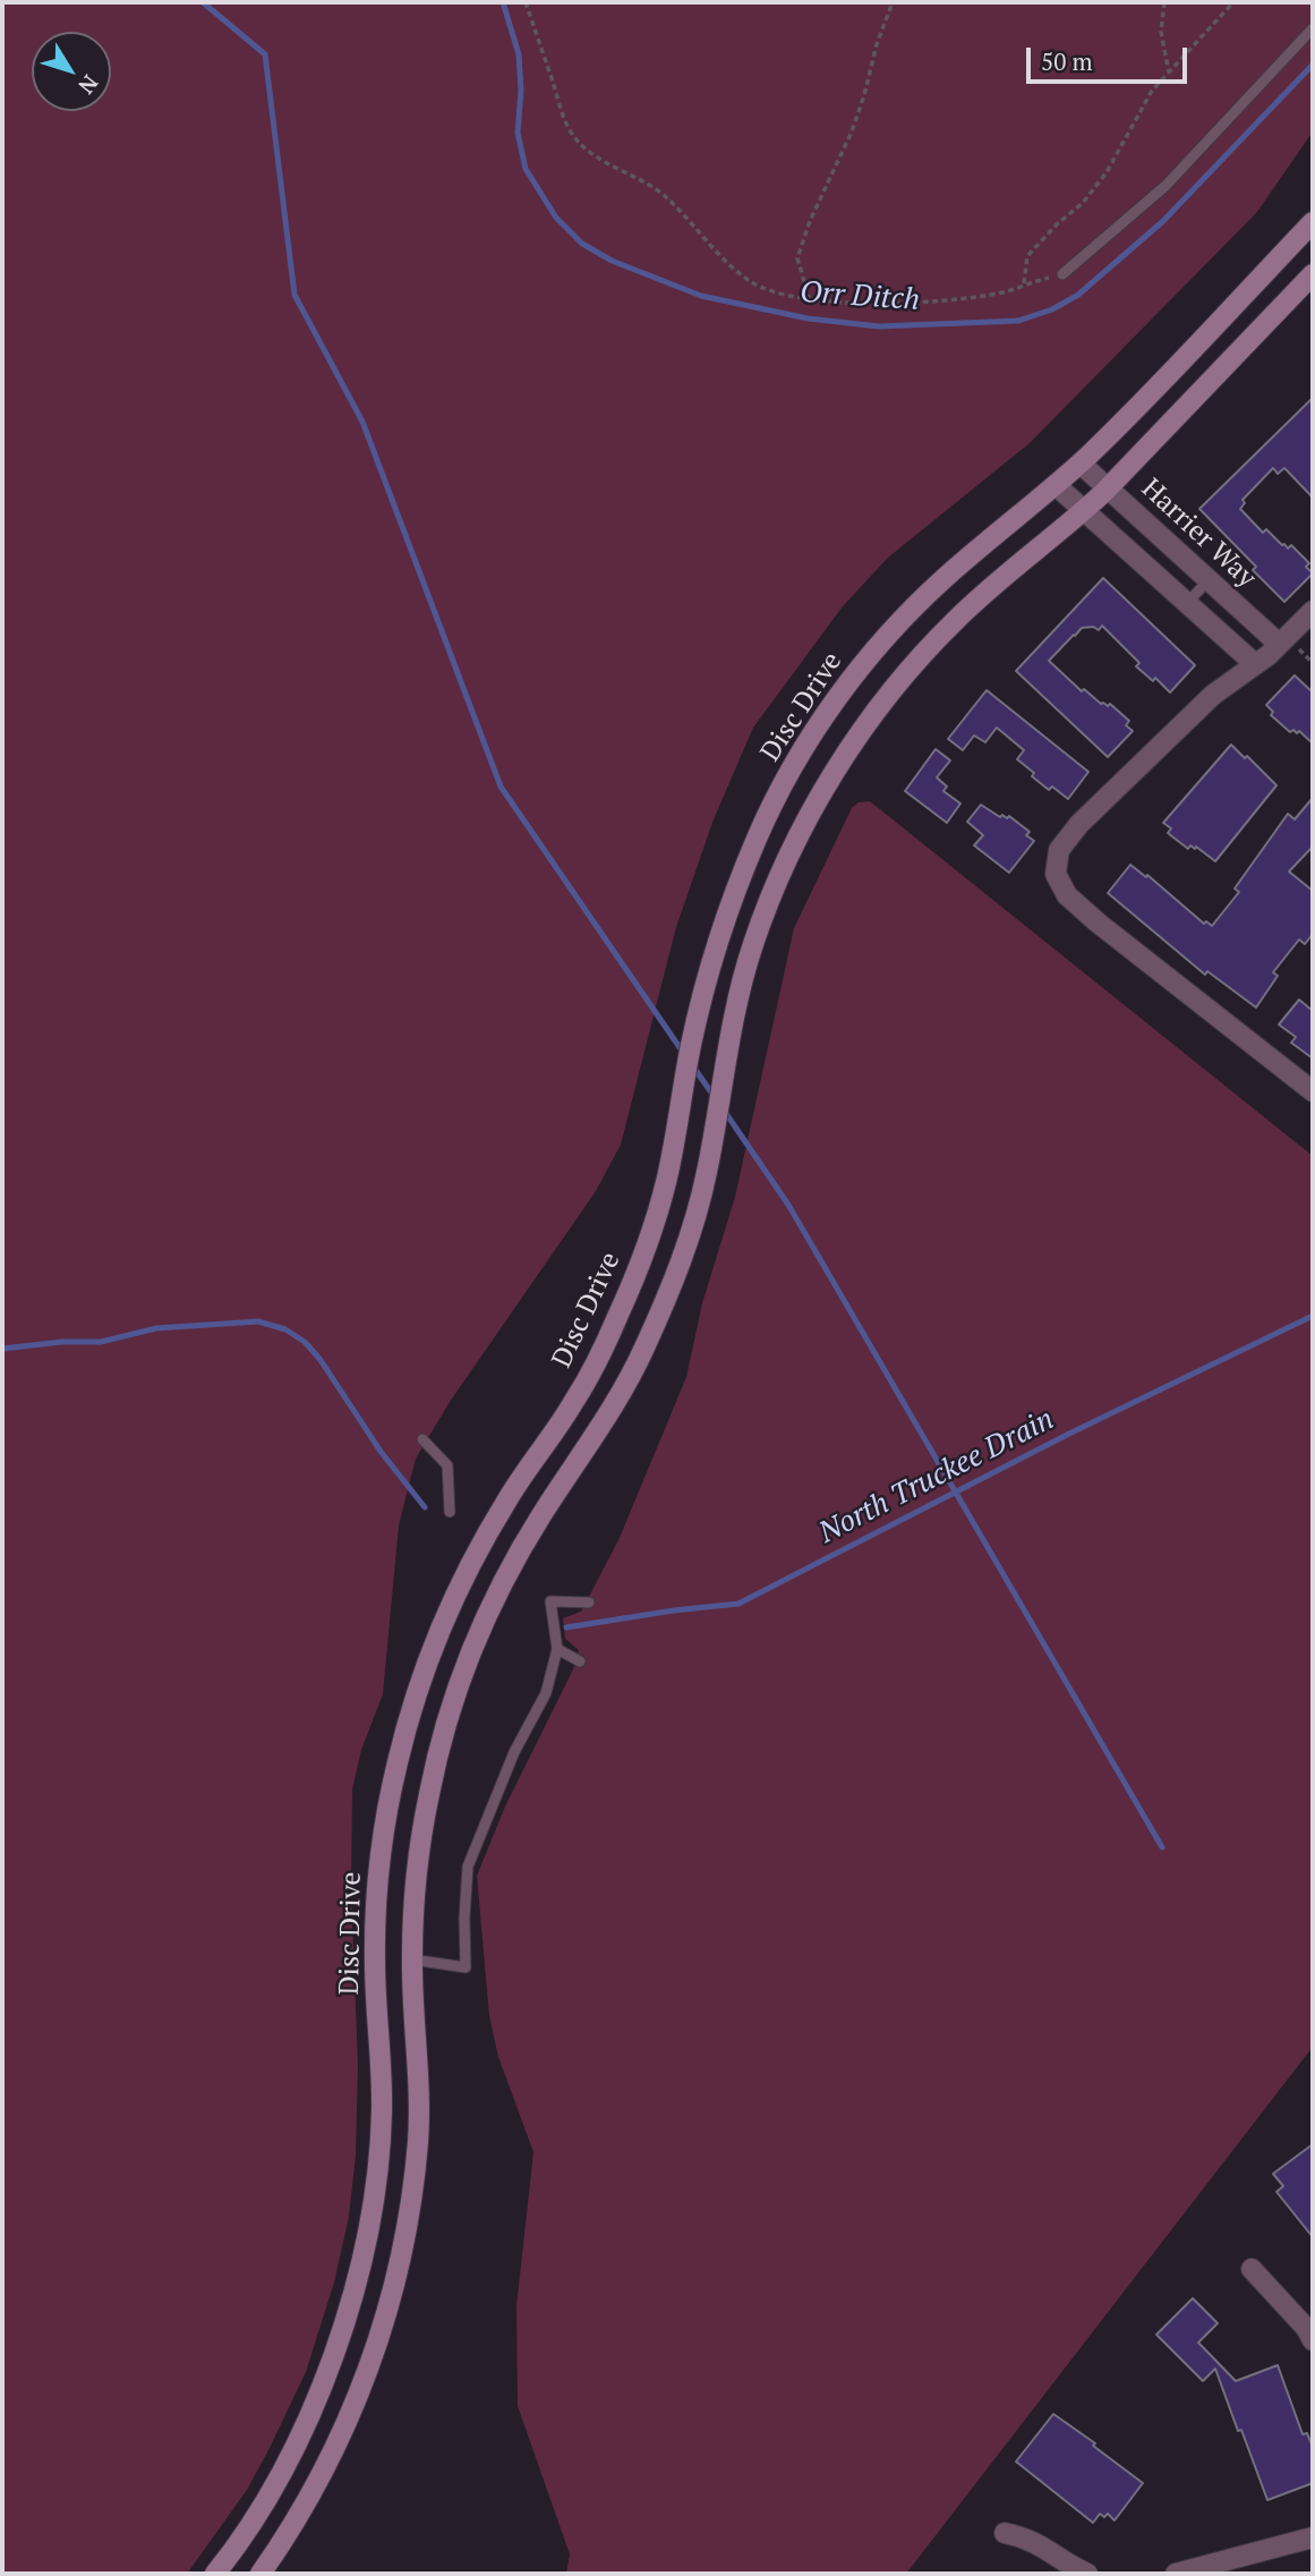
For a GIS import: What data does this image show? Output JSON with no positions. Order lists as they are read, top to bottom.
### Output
{
  "streets": {
    "main road": ["Disc Drive"],
    "street": ["Harrier Way"]
  },
  "crossings": [
    ["Harrier Way", "Disc Drive"]
  ],
  "water": ["Orr Ditch", "North Truckee Drain"],
  "scale_bar": "50 m",
  "north": "bottom right"
}
